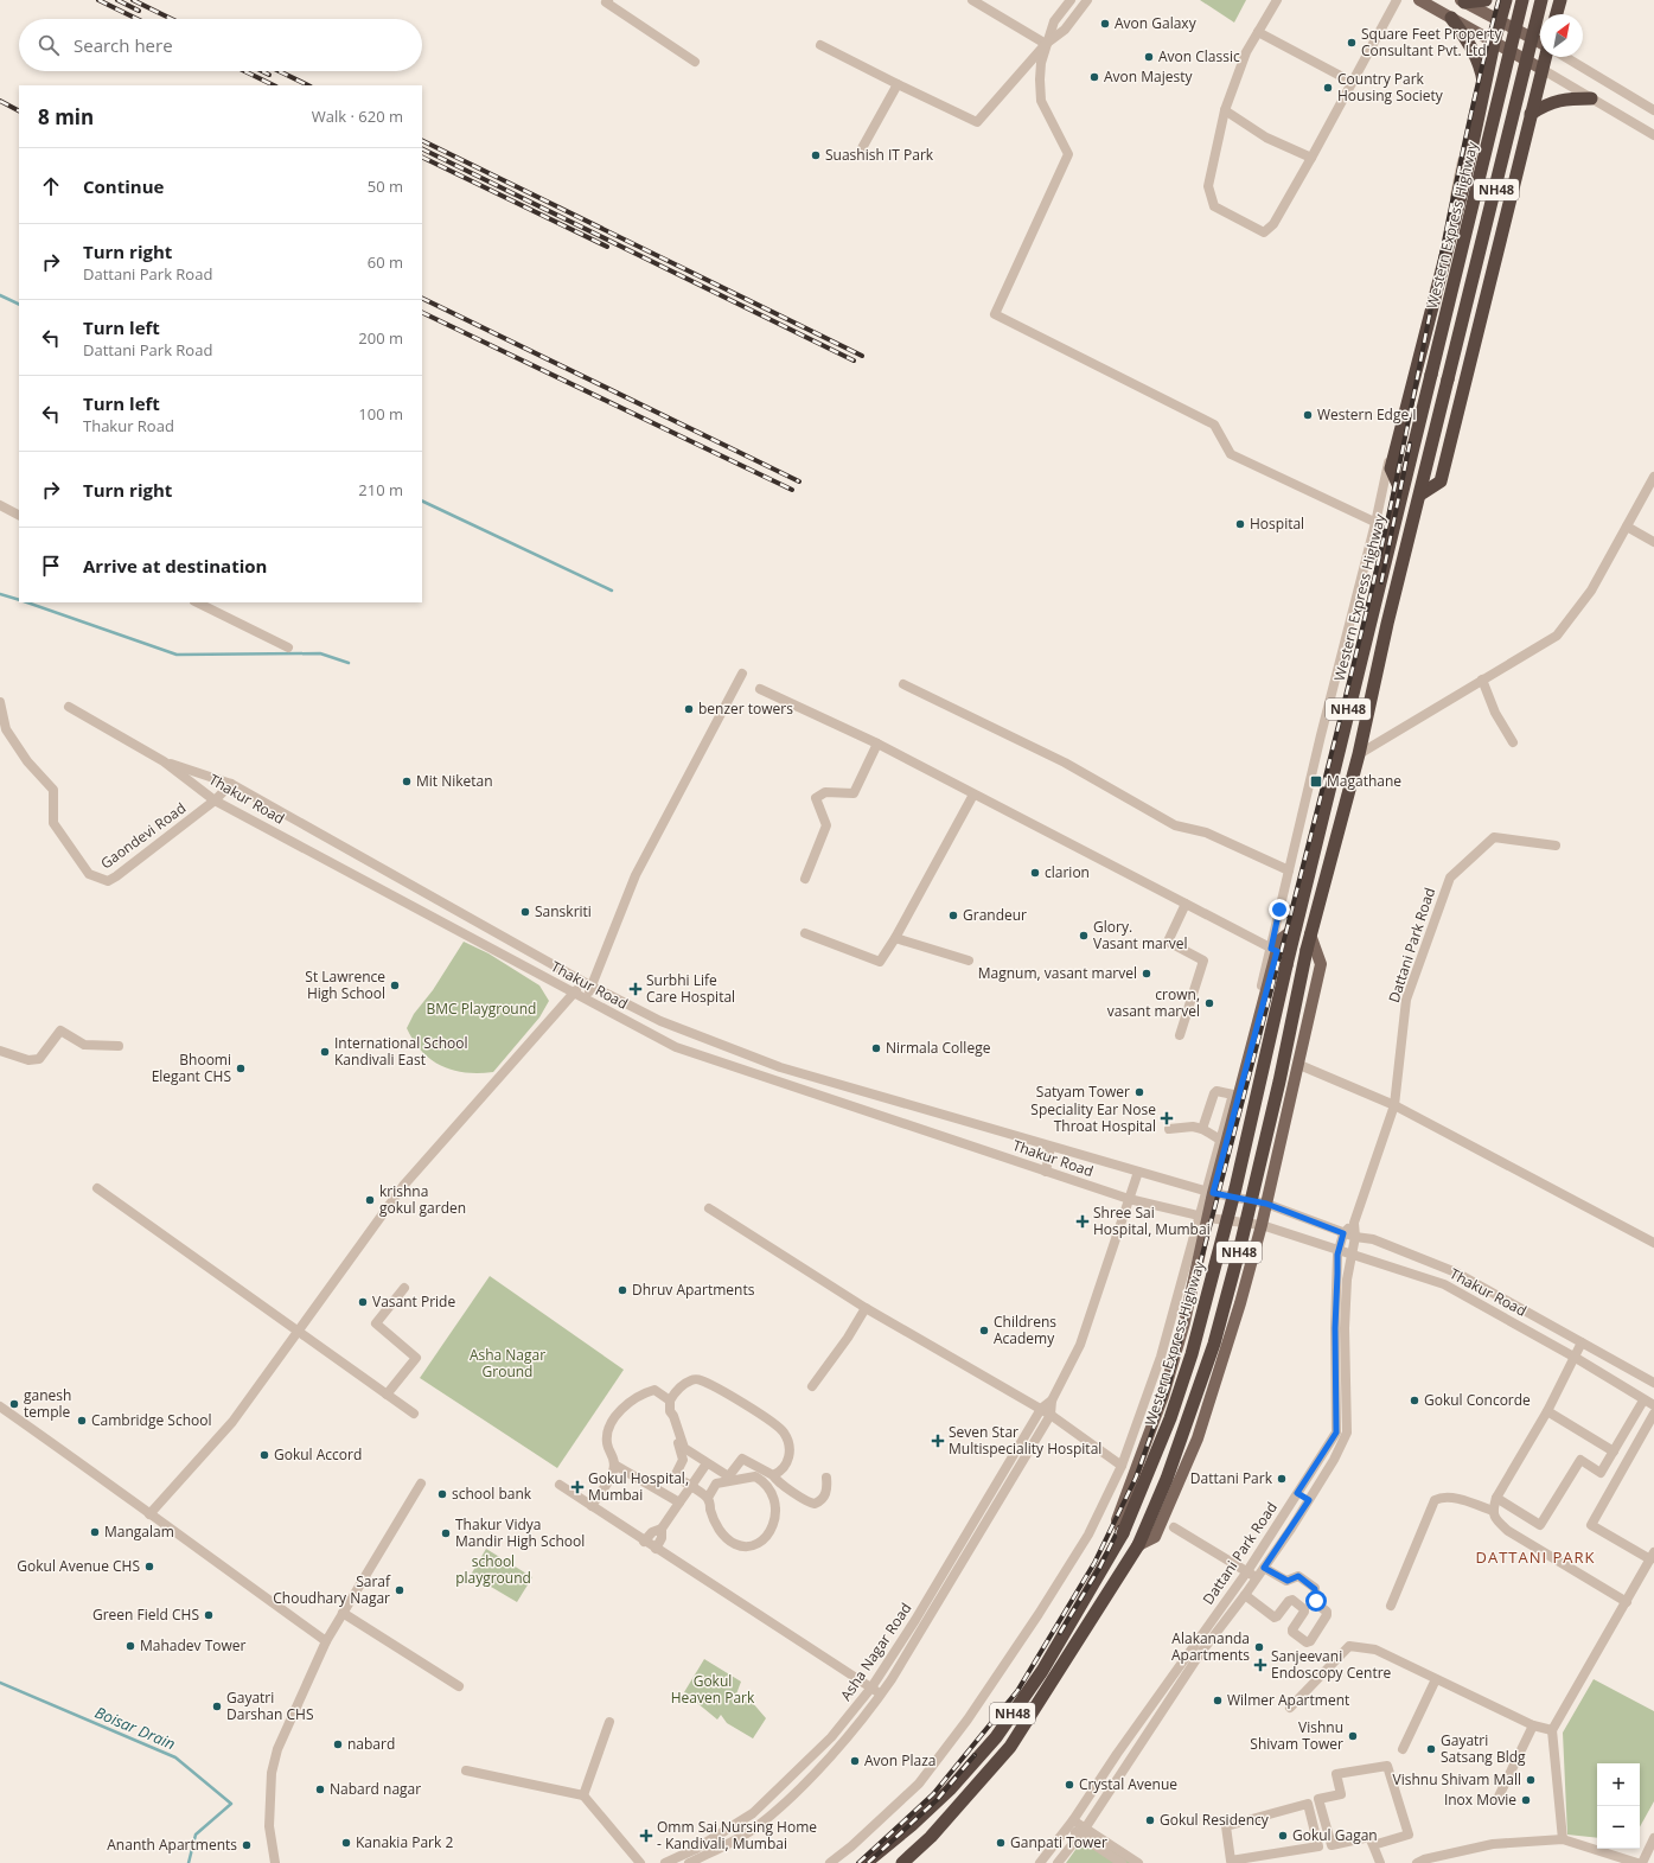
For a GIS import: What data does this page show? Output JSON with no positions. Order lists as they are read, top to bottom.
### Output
{
  "streets": {
    "highway": ["NH48", "Western Express Highway"],
    "street": [
      "Thakur Road",
      "Gaondevi Road",
      "Dattani Park Road",
      "Asha Nagar Road"
    ]
  },
  "crossings": [
    ["Thakur Road", "Gaondevi Road"],
    ["Thakur Road", "Dattani Park Road"],
    ["Thakur Road", "Asha Nagar Road"]
  ],
  "districts": ["DATTANI PARK"],
  "water": ["Boisar Drain"],
  "parks": [
    "BMC Playground",
    "Asha Nagar Ground",
    "school playground",
    "Gokul Heaven Park"
  ],
  "places": {
    "other": [
      "Avon Galaxy",
      "Square Feet Property Consultant Pvt. Ltd",
      "Avon Classic",
      "Avon Majesty",
      "Country Park Housing Society",
      "Suashish IT Park",
      "Western Edge I",
      "Hospital",
      "benzer towers",
      "Mit Niketan",
      "clarion",
      "Sanskriti",
      "Grandeur",
      "Glory. Vasant marvel",
      "Magnum, vasant marvel",
      "St Lawrence High School",
      "crown, vasant marvel",
      "Nirmala College",
      "International School Kandivali East",
      "Bhoomi Elegant CHS",
      "Satyam Tower",
      "krishna gokul garden",
      "Dhruv Apartments",
      "Vasant Pride",
      "Childrens Academy",
      "Gokul Concorde",
      "ganesh temple",
      "Cambridge School",
      "Gokul Accord",
      "Dattani Park",
      "school bank",
      "Mangalam",
      "Thakur Vidya Mandir High School",
      "Gokul Avenue CHS",
      "Saraf Choudhary Nagar",
      "Green Field CHS",
      "Mahadev Tower",
      "Alakananda Apartments",
      "Wilmer Apartment",
      "Gayatri Darshan CHS",
      "Vishnu Shivam Tower",
      "nabard",
      "Gayatri Satsang Bldg",
      "Avon Plaza",
      "Vishnu Shivam Mall",
      "Crystal Avenue",
      "Nabard nagar",
      "Inox Movie",
      "Gokul Residency",
      "Gokul Gagan",
      "Kanakia Park 2",
      "Ganpati Tower",
      "Ananth Apartments"
    ],
    "transit": ["Magathane"],
    "health": [
      "Surbhi Life Care Hospital",
      "Speciality Ear Nose Throat Hospital",
      "Shree Sai Hospital, Mumbai",
      "Seven Star Multispeciality Hospital",
      "Gokul Hospital, Mumbai",
      "Sanjeevani Endoscopy Centre",
      "Omm Sai Nursing Home - Kandivali, Mumbai"
    ]
  },
  "north": "top right",
  "page": {
    "search": "Search here",
    "heading": ["8 min", "Walk · 620 m"],
    "list": [
      ["Continue", "50 m"],
      ["Turn right", "Dattani Park Road", "60 m"],
      ["Turn left", "Dattani Park Road", "200 m"],
      ["Turn left", "Thakur Road", "100 m"],
      ["Turn right", "210 m"],
      "Arrive at destination"
    ],
    "map_buttons": ["+", "−"]
  }
}
